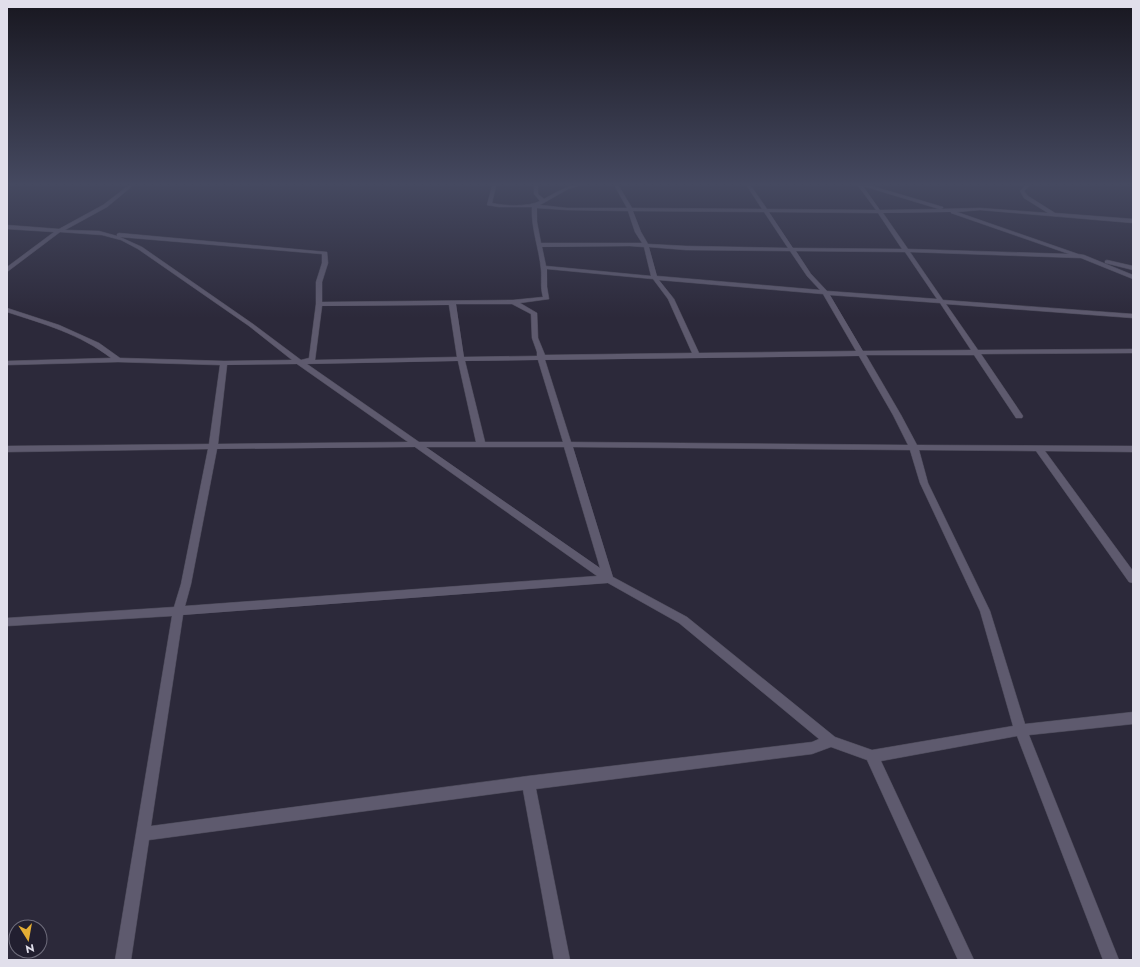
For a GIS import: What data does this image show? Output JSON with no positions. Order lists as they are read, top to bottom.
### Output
{
  "north": "bottom"
}
